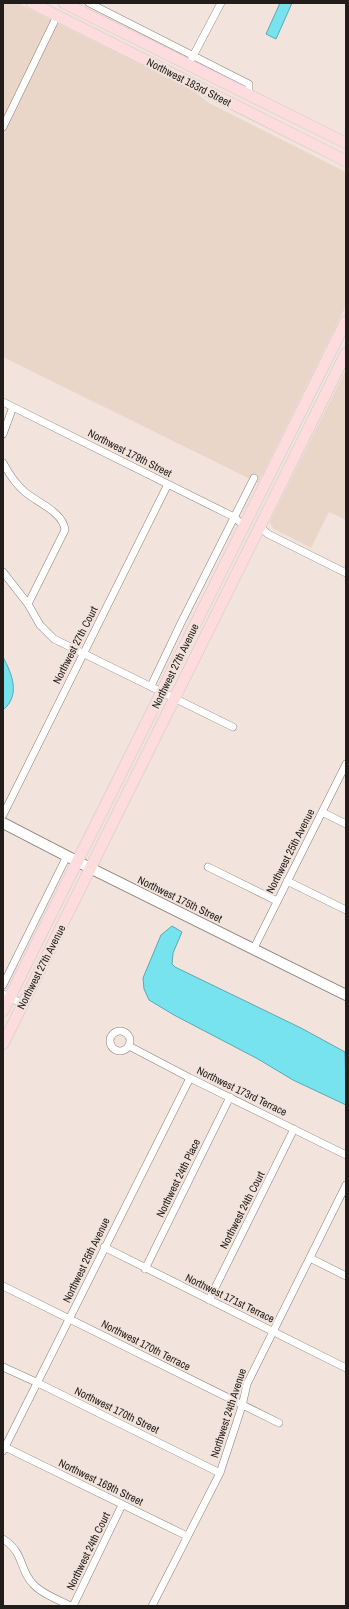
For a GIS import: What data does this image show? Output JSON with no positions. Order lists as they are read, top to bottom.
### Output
{
  "streets": {
    "main road": ["Northwest 183rd Street", "Northwest 27th Avenue"],
    "street": [
      "Northwest 179th Street",
      "Northwest 27th Court",
      "Northwest 25th Avenue",
      "Northwest 175th Street",
      "Northwest 173rd Terrace",
      "Northwest 24th Place",
      "Northwest 24th Court",
      "Northwest 171st Terrace",
      "Northwest 170th Terrace",
      "Northwest 170th Street",
      "Northwest 24th Avenue",
      "Northwest 169th Street"
    ]
  },
  "crossings": [
    ["Northwest 179th Street", "Northwest 27th Court"],
    ["Northwest 179th Street", "Northwest 27th Avenue"],
    ["Northwest 27th Avenue", "Northwest 175th Street"],
    ["Northwest 25th Avenue", "Northwest 175th Street"],
    ["Northwest 25th Avenue", "Northwest 173rd Terrace"],
    ["Northwest 25th Avenue", "Northwest 171st Terrace"],
    ["Northwest 25th Avenue", "Northwest 170th Terrace"],
    ["Northwest 25th Avenue", "Northwest 170th Street"],
    ["Northwest 25th Avenue", "Northwest 169th Street"],
    ["Northwest 173rd Terrace", "Northwest 24th Place"],
    ["Northwest 173rd Terrace", "Northwest 24th Court"],
    ["Northwest 24th Place", "Northwest 171st Terrace"],
    ["Northwest 24th Court", "Northwest 171st Terrace"],
    ["Northwest 24th Court", "Northwest 169th Street"],
    ["Northwest 171st Terrace", "Northwest 24th Avenue"],
    ["Northwest 170th Terrace", "Northwest 24th Avenue"],
    ["Northwest 170th Street", "Northwest 24th Avenue"],
    ["Northwest 24th Avenue", "Northwest 169th Street"]
  ]
}
